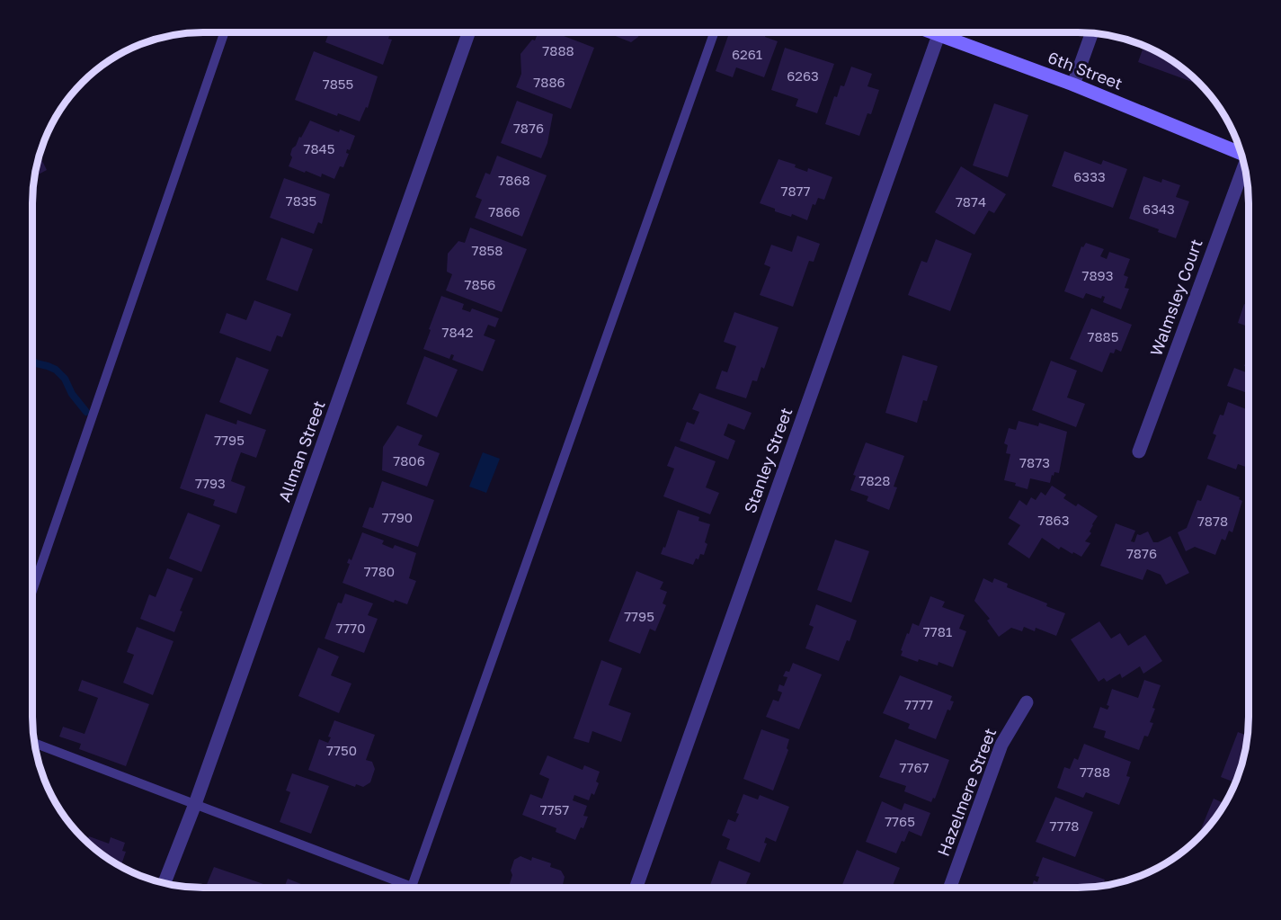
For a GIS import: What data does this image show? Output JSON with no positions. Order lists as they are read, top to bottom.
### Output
{
  "streets": {
    "street": [
      "6th Street",
      "Walmsley Court",
      "Allman Street",
      "Stanley Street",
      "Hazelmere Street"
    ]
  },
  "crossings": [
    ["6th Street", "Stanley Street"]
  ],
  "house_numbers": [
    "7888",
    "6261",
    "6263",
    "7886",
    "7855",
    "7876",
    "7845",
    "6333",
    "7868",
    "7877",
    "7835",
    "7874",
    "6343",
    "7866",
    "7858",
    "7893",
    "7856",
    "7842",
    "7885",
    "7795",
    "7806",
    "7873",
    "7828",
    "7793",
    "7790",
    "7863",
    "7878",
    "7876",
    "7780",
    "7795",
    "7770",
    "7781",
    "7777",
    "7750",
    "7767",
    "7788",
    "7757",
    "7765",
    "7778"
  ]
}
